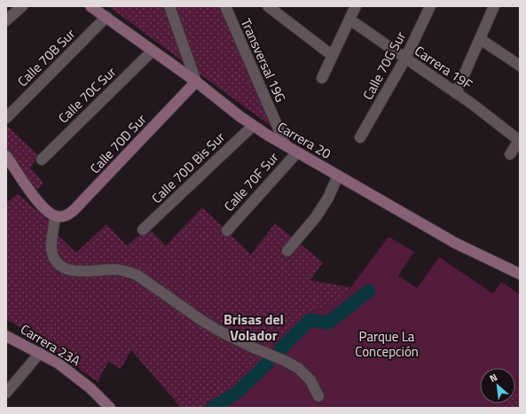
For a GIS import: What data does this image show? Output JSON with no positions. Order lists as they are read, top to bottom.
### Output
{
  "streets": {
    "street": [
      "Calle 70B Sur",
      "Transversal 19G",
      "Calle 70G Sur",
      "Carrera 19F",
      "Calle 70C Sur",
      "Carrera 20",
      "Calle 70D Sur",
      "Calle 70D Bis Sur",
      "Calle 70F Sur",
      "Carrera 23A"
    ]
  },
  "crossings": [
    ["Calle 70B Sur", "Carrera 20"],
    ["Transversal 19G", "Carrera 20"],
    ["Calle 70G Sur", "Carrera 19F"],
    ["Calle 70C Sur", "Carrera 20"],
    ["Carrera 20", "Calle 70D Sur"],
    ["Carrera 20", "Calle 70D Bis Sur"],
    ["Carrera 20", "Calle 70F Sur"]
  ],
  "districts": ["Brisas del Volador"],
  "parks": ["Parque La Concepción"],
  "north": "top left"
}
